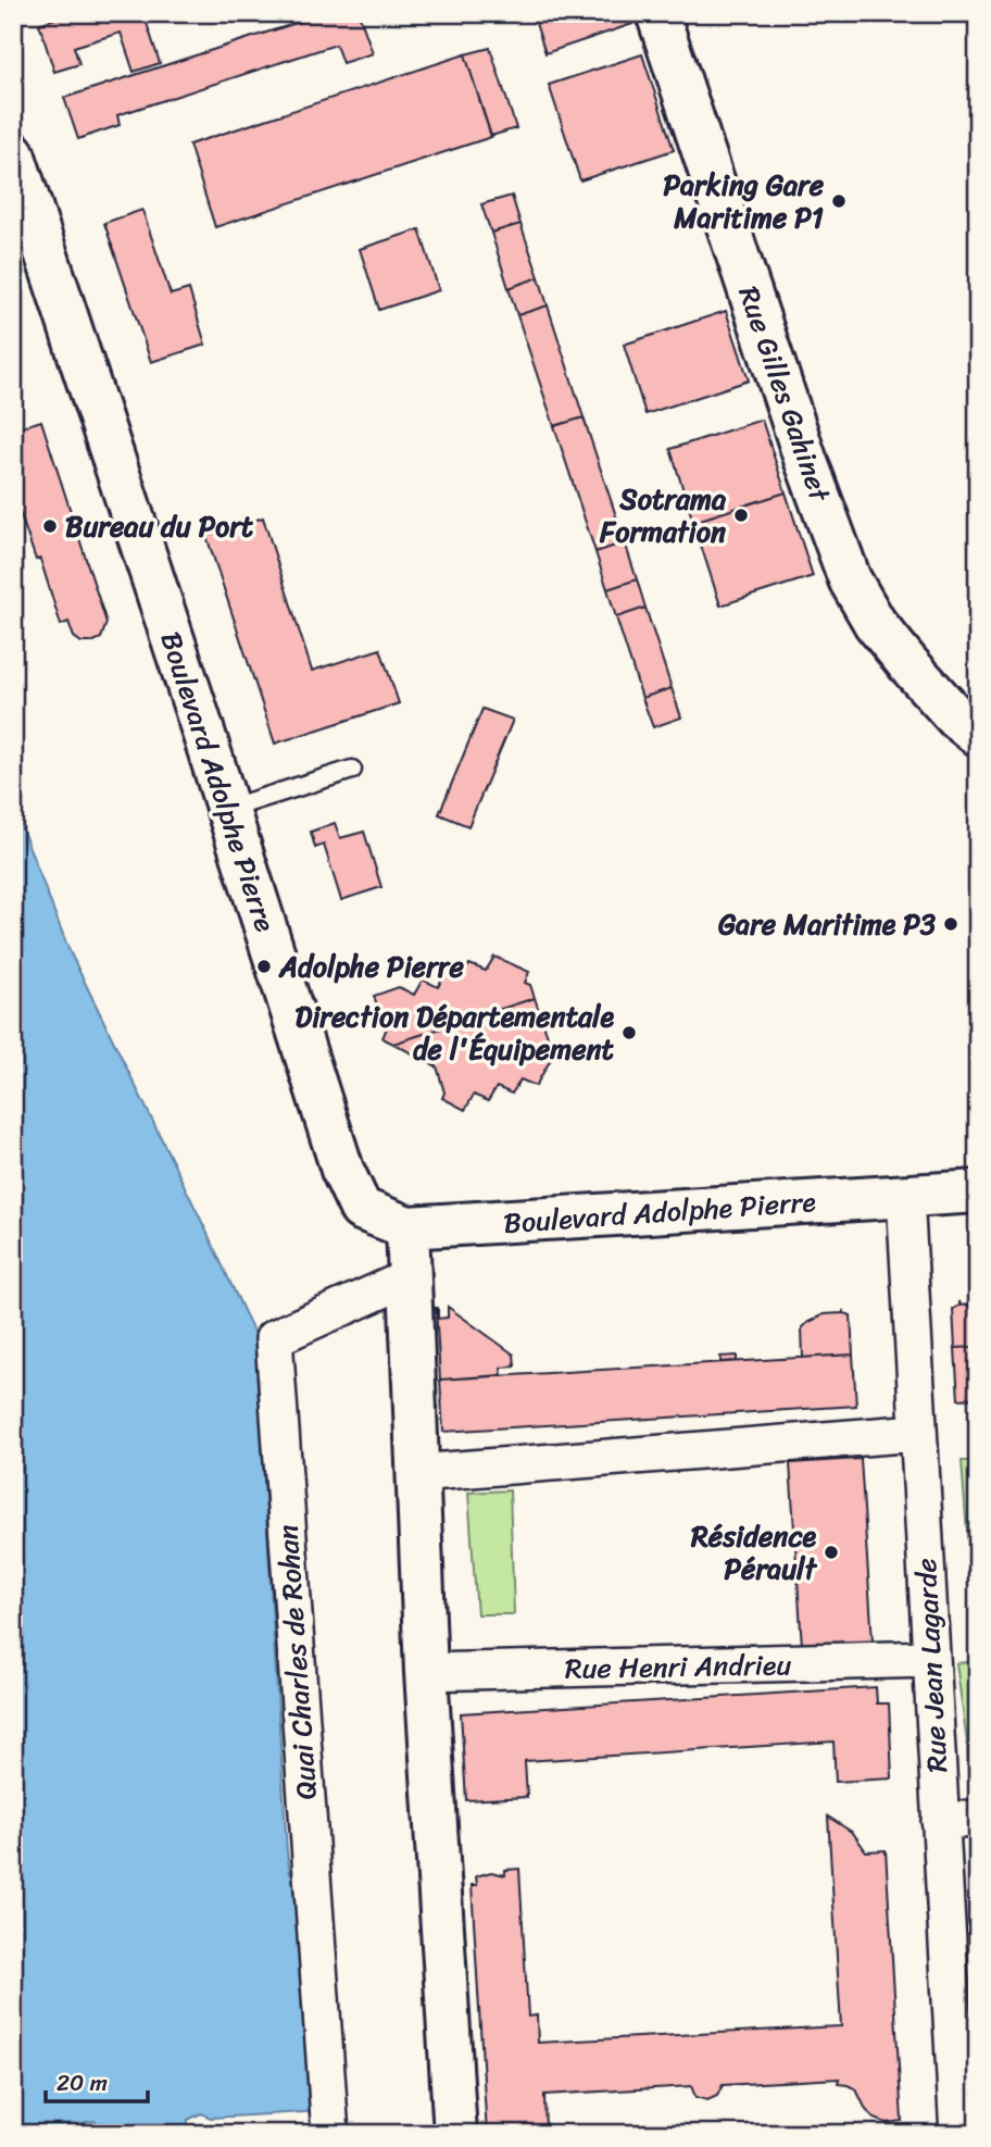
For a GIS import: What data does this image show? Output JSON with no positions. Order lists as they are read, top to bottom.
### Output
{
  "streets": {
    "street": [
      "Rue Gilles Gahinet",
      "Boulevard Adolphe Pierre",
      "Quai Charles de Rohan",
      "Rue Jean Lagarde",
      "Rue Henri Andrieu"
    ]
  },
  "crossings": [
    ["Boulevard Adolphe Pierre", "Rue Jean Lagarde"],
    ["Rue Jean Lagarde", "Rue Henri Andrieu"]
  ],
  "places": [
    "Parking Gare Maritime P1",
    "Sotrama Formation",
    "Bureau du Port",
    "Gare Maritime P3",
    "Adolphe Pierre",
    "Direction Départementale de l'Équipement",
    "Résidence Pérault"
  ],
  "scale_bar": "20 m"
}
